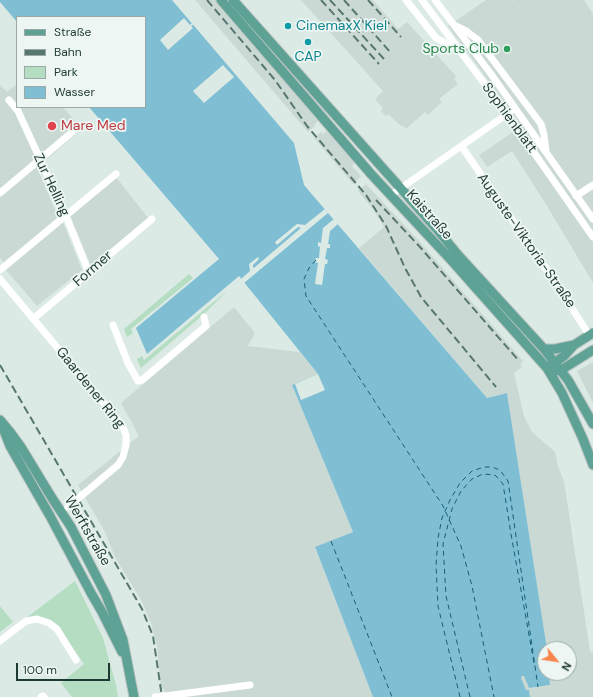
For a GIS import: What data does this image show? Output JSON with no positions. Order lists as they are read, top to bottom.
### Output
{
  "streets": {
    "main road": ["Kaistraße", "Werftstraße"],
    "street": [
      "Sophienblatt",
      "Zur Helling",
      "Auguste-Viktoria-Straße",
      "Former",
      "Gaardener Ring"
    ]
  },
  "crossings": [
    ["Zur Helling", "Former"],
    ["Former", "Gaardener Ring"],
    ["Gaardener Ring", "Werftstraße"]
  ],
  "places": [
    "CinemaxX Kiel",
    "CAP",
    "Sports Club",
    "Mare Med"
  ],
  "legend": [
    "Straße",
    "Bahn",
    "Park",
    "Wasser"
  ],
  "scale_bar": "100 m",
  "north": "bottom right"
}
